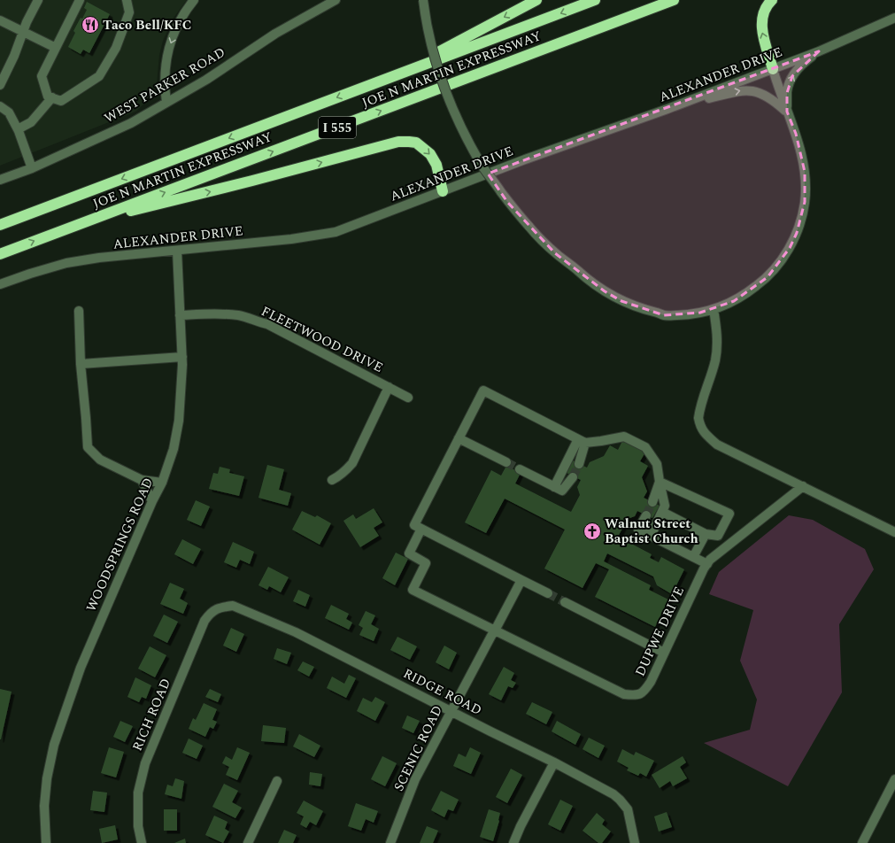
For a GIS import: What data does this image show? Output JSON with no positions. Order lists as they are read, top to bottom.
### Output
{
  "streets": {
    "highway": ["JOE N MARTIN EXPRESSWAY", "I 555"],
    "street": [
      "ALEXANDER DRIVE",
      "WEST PARKER ROAD",
      "FLEETWOOD DRIVE",
      "WOODSPRINGS ROAD",
      "DUPWE DRIVE",
      "RIDGE ROAD",
      "RICH ROAD",
      "SCENIC ROAD"
    ]
  },
  "crossings": [
    ["ALEXANDER DRIVE", "WOODSPRINGS ROAD"],
    ["FLEETWOOD DRIVE", "WOODSPRINGS ROAD"],
    ["DUPWE DRIVE", "SCENIC ROAD"],
    ["RIDGE ROAD", "RICH ROAD"],
    ["RIDGE ROAD", "SCENIC ROAD"]
  ],
  "places": {
    "restaurant": ["Taco Bell/KFC"],
    "church": ["Walnut Street Baptist Church"]
  }
}
